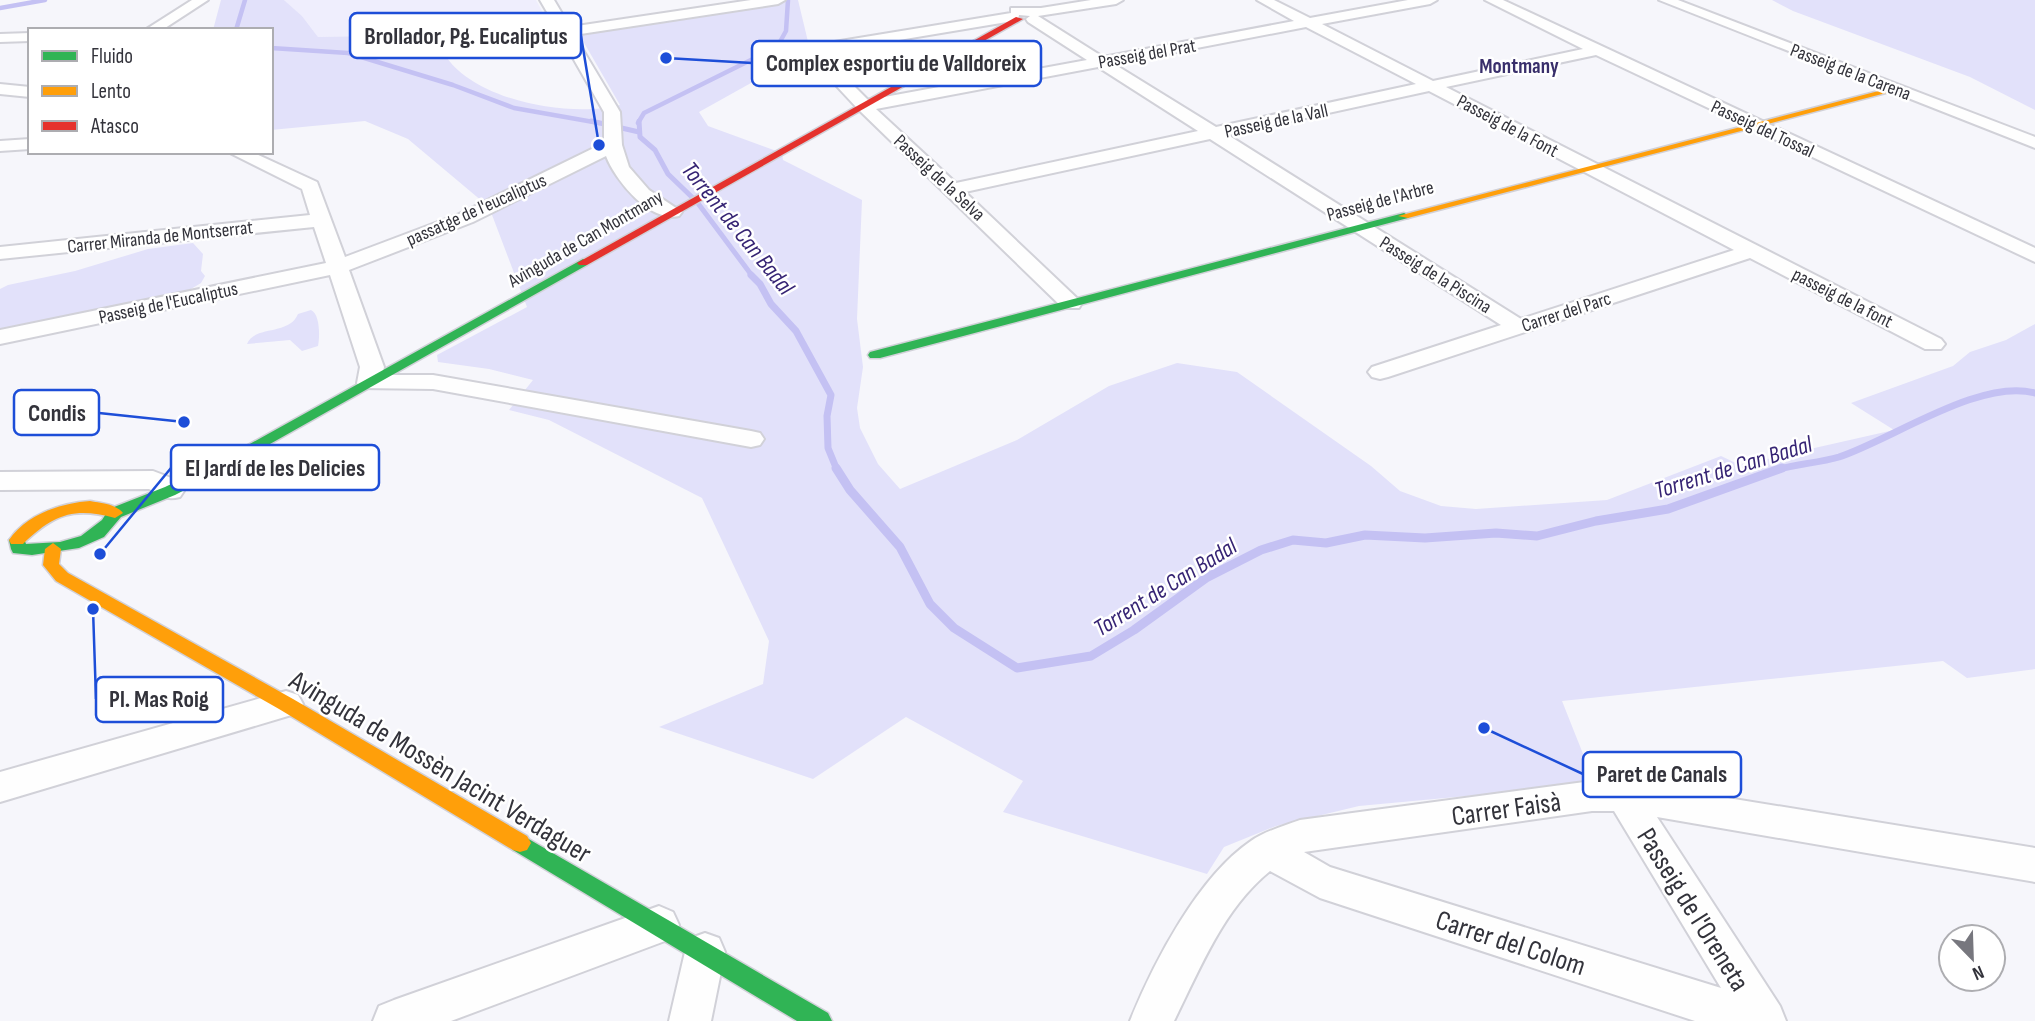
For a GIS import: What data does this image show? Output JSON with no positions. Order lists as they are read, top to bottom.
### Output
{
  "streets": {
    "street": [
      "Passeig del Prat",
      "Passeig de la Carena",
      "Passeig de la Vall",
      "Passeig de la Font",
      "Passeig del Tossal",
      "Passeig de la Selva",
      "Passeig de l'Arbre",
      "passatge de l'eucaliptus",
      "Carrer Miranda de Montserrat",
      "Avinguda de Can Montmany",
      "Passeig de la Piscina",
      "passeig de la font",
      "Passeig de l'Eucaliptus",
      "Carrer del Parc",
      "Avinguda de Mossèn Jacint Verdaguer",
      "Carrer Faisà",
      "Passeig de l'Oreneta",
      "Carrer del Colom"
    ]
  },
  "crossings": [
    ["Passeig del Prat", "Passeig de la Font"],
    ["Passeig del Prat", "Passeig de la Selva"],
    ["Passeig del Prat", "Avinguda de Can Montmany"],
    ["Passeig del Prat", "Passeig de la Piscina"],
    ["Passeig de la Carena", "Passeig de l'Arbre"],
    ["Passeig de la Vall", "Passeig de la Font"],
    ["Passeig de la Vall", "Passeig del Tossal"],
    ["Passeig de la Vall", "Passeig de la Selva"],
    ["Passeig de la Vall", "Passeig de la Piscina"],
    ["Passeig de la Font", "Passeig de l'Arbre"],
    ["Passeig de la Font", "passeig de la font"],
    ["Passeig de la Font", "Carrer del Parc"],
    ["Passeig del Tossal", "Passeig de l'Arbre"],
    ["Passeig de la Selva", "Passeig de l'Arbre"],
    ["Passeig de la Selva", "Avinguda de Can Montmany"],
    ["Passeig de la Selva", "Passeig de la Piscina"],
    ["Passeig de l'Arbre", "Passeig de la Piscina"],
    ["passatge de l'eucaliptus", "Passeig de l'Eucaliptus"],
    ["Avinguda de Can Montmany", "Passeig de la Piscina"],
    ["Passeig de la Piscina", "Carrer del Parc"],
    ["passeig de la font", "Carrer del Parc"],
    ["Carrer Faisà", "Passeig de l'Oreneta"],
    ["Carrer Faisà", "Carrer del Colom"],
    ["Passeig de l'Oreneta", "Carrer del Colom"]
  ],
  "districts": ["Montmany"],
  "water": ["Torrent de Can Badal"],
  "places": [
    "Complex esportiu de Valldoreix",
    "Brollador, Pg. Eucaliptus",
    "Condis",
    "El Jardí de les Delicies",
    "Pl. Mas Roig",
    "Paret de Canals"
  ],
  "legend": ["Fluido", "Lento", "Atasco"],
  "north": "bottom right"
}
